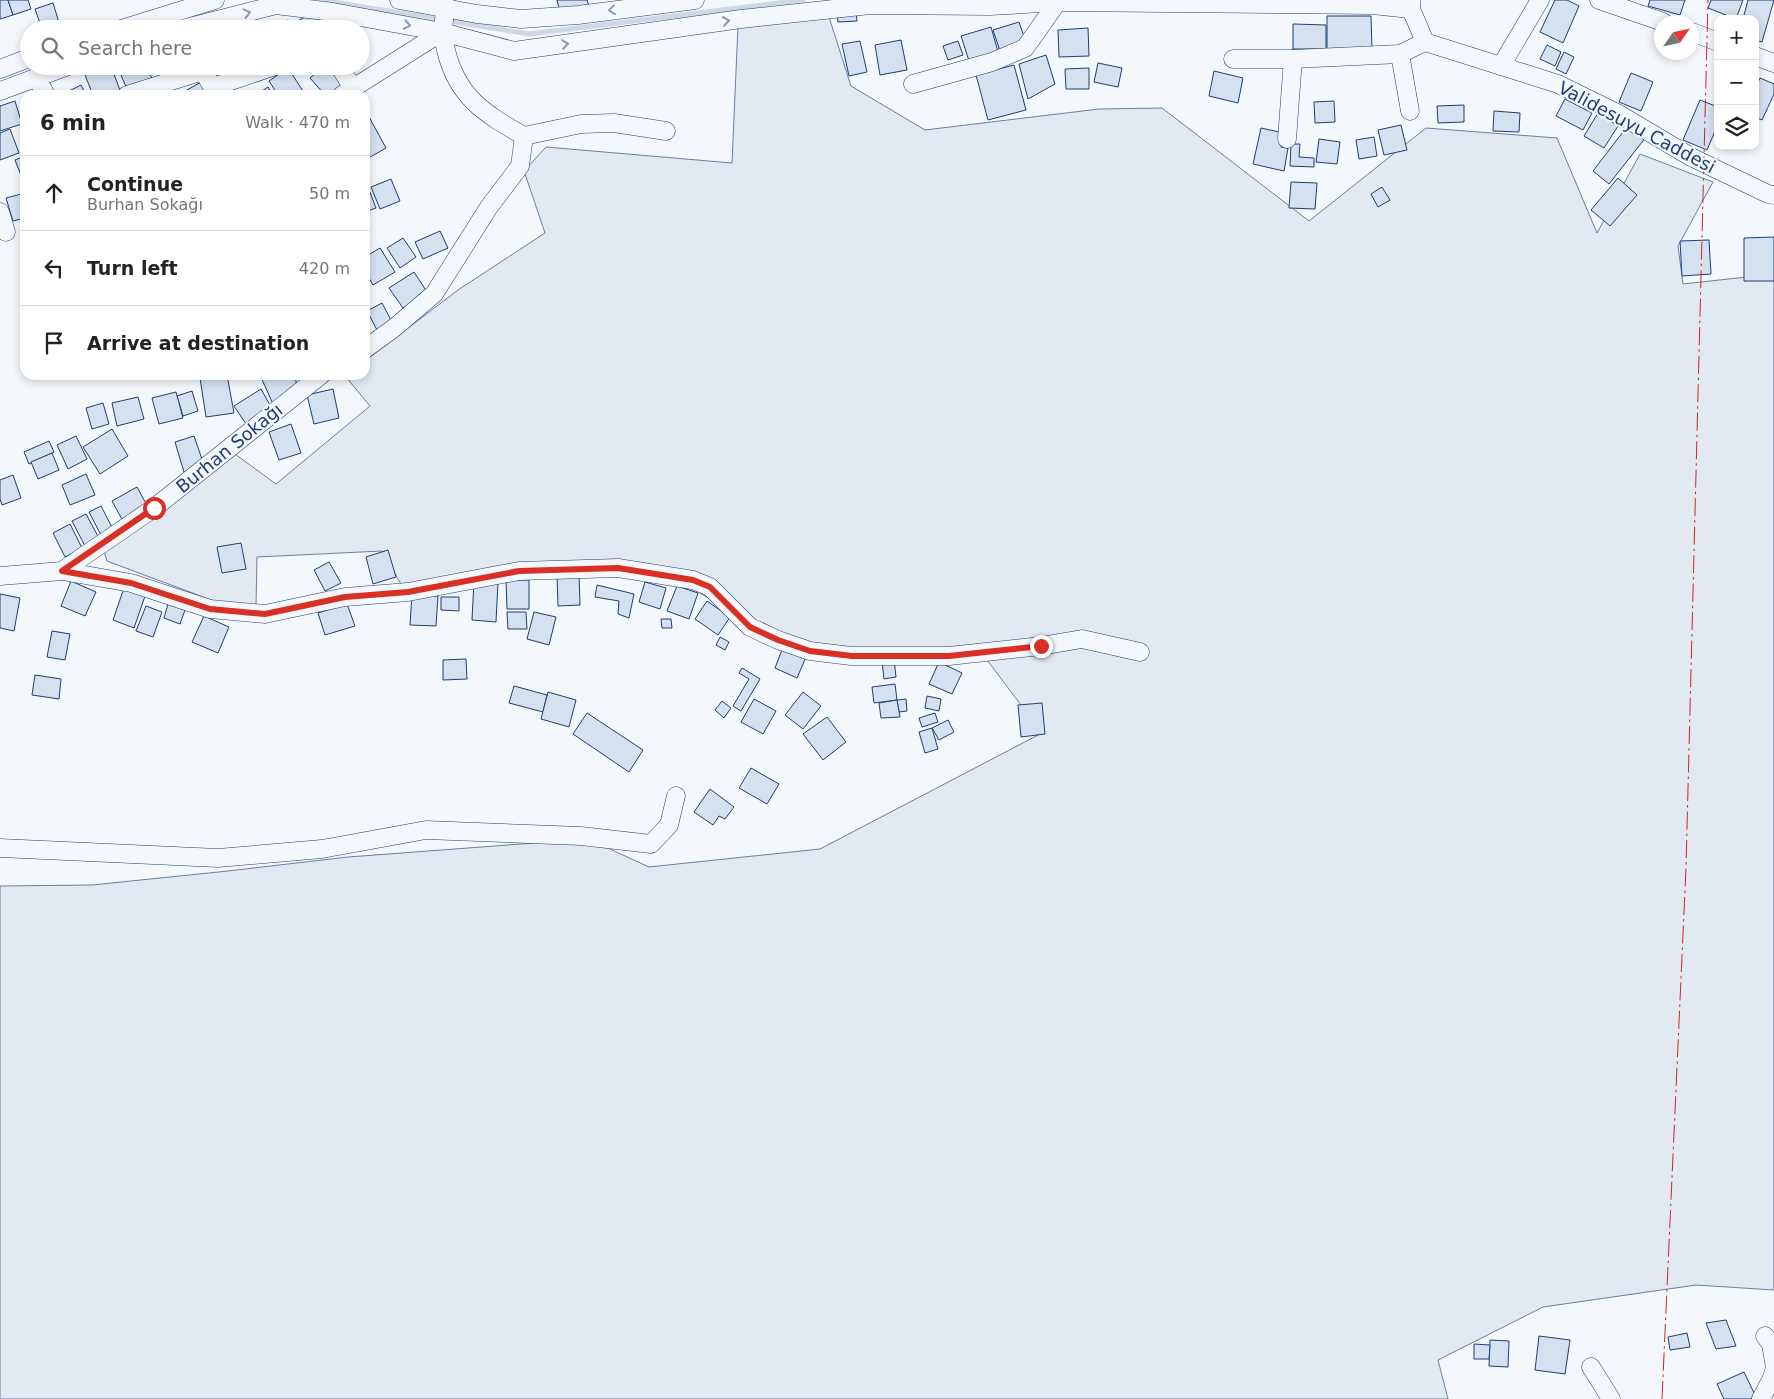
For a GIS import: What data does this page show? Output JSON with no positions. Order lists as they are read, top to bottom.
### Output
{
  "streets": {
    "street": ["Validesuyu Caddesi", "Burhan Sokağı"]
  },
  "north": "top right",
  "page": {
    "map_buttons": ["+", "−"],
    "search": "Search here",
    "heading": ["6 min", "Walk · 470 m"],
    "list": [
      ["Continue", "Burhan Sokağı", "50 m"],
      ["Turn left", "420 m"],
      "Arrive at destination"
    ]
  }
}
